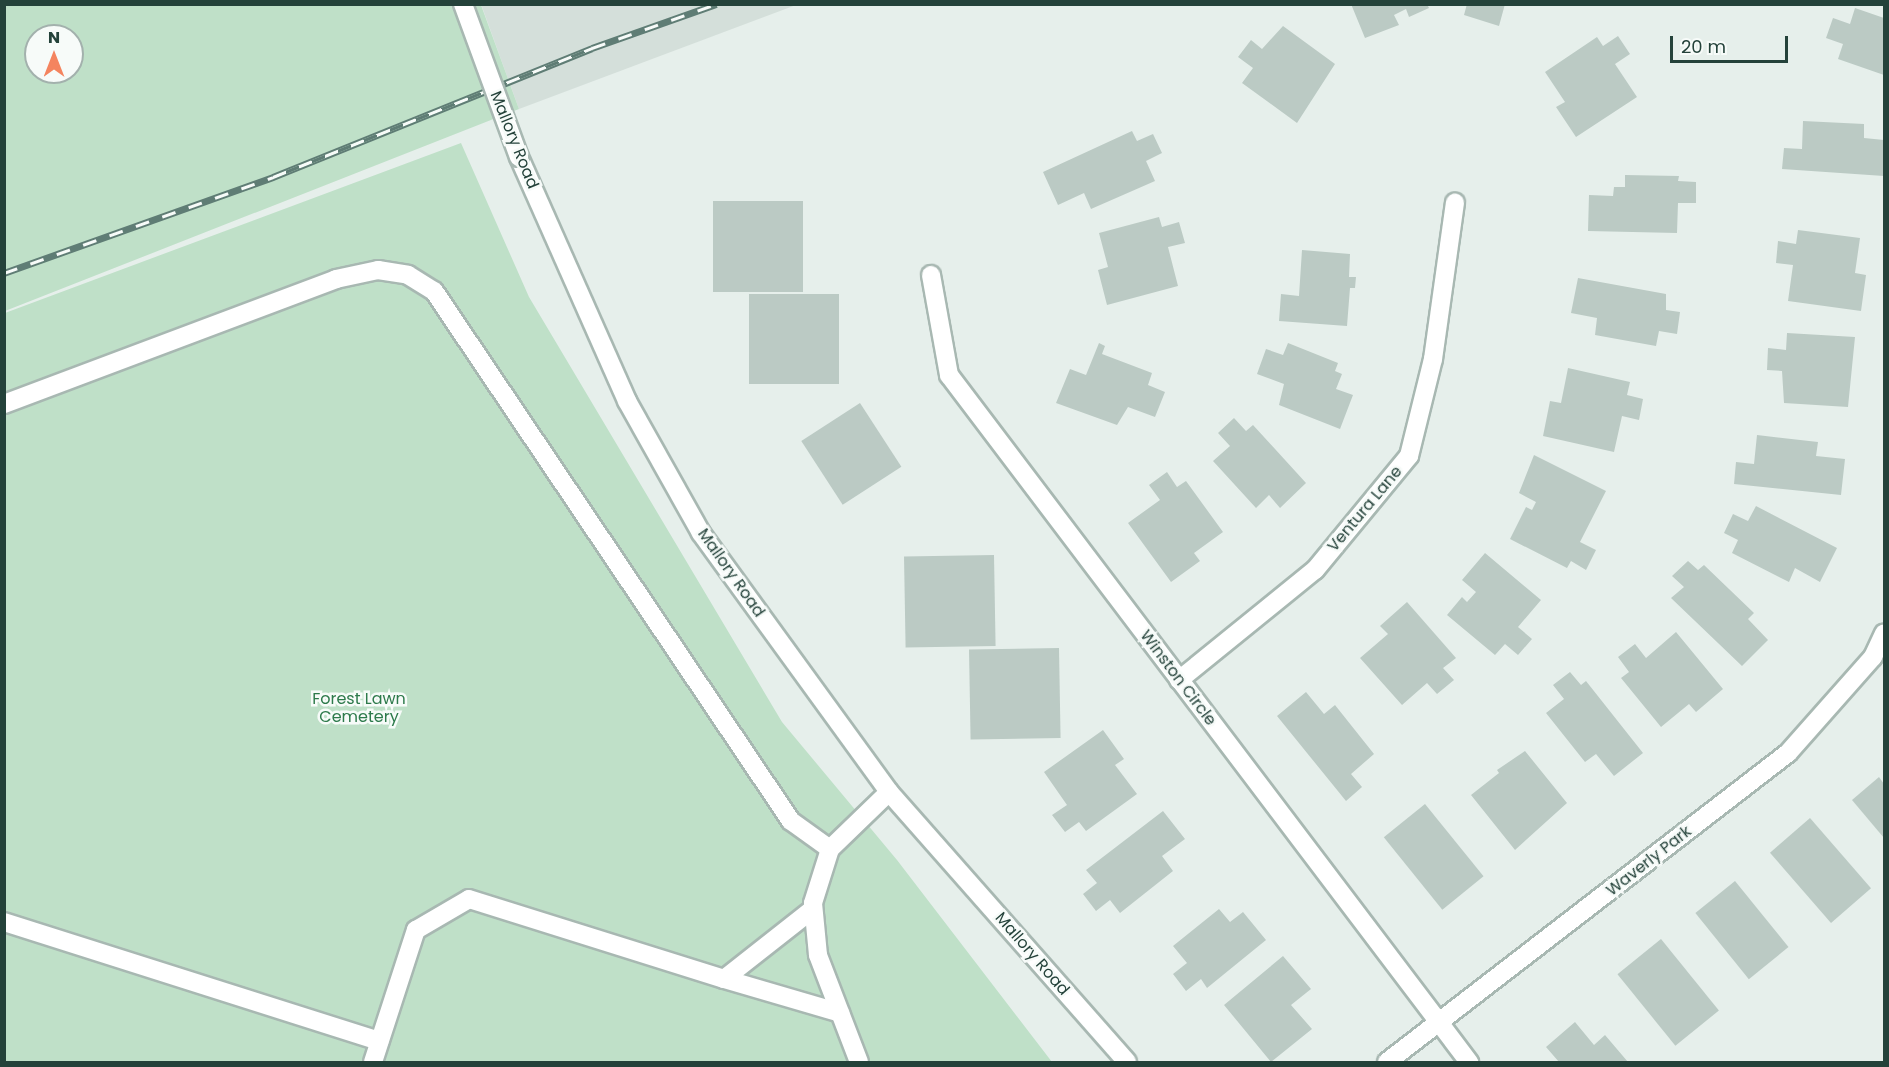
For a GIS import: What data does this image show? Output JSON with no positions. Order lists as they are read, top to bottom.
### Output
{
  "streets": {
    "street": [
      "Mallory Road",
      "Ventura Lane",
      "Winston Circle",
      "Waverly Park"
    ]
  },
  "crossings": [
    ["Ventura Lane", "Winston Circle"],
    ["Winston Circle", "Waverly Park"]
  ],
  "parks": ["Forest Lawn Cemetery"],
  "scale_bar": "20 m",
  "north": "top"
}
